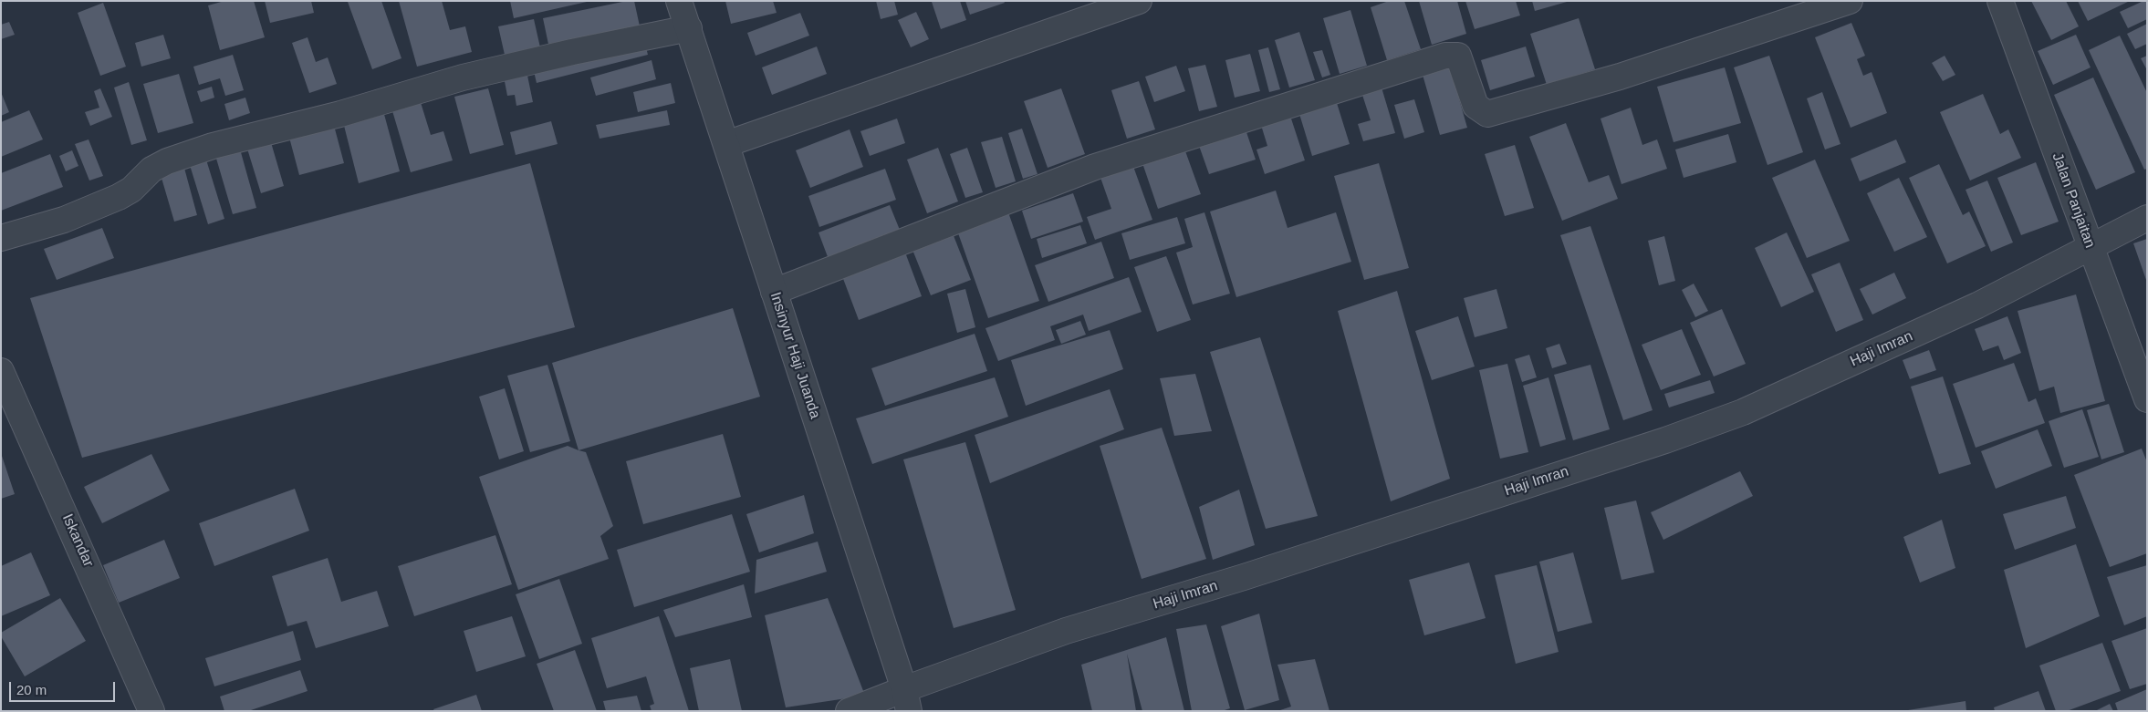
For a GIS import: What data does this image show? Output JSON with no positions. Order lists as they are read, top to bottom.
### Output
{
  "streets": {
    "street": [
      "Jalan Panjaitan",
      "Haji Imran",
      "Insinyur Haji Juanda",
      "Iskandar"
    ]
  },
  "crossings": [
    ["Jalan Panjaitan", "Haji Imran"],
    ["Haji Imran", "Insinyur Haji Juanda"]
  ],
  "scale_bar": "20 m"
}
